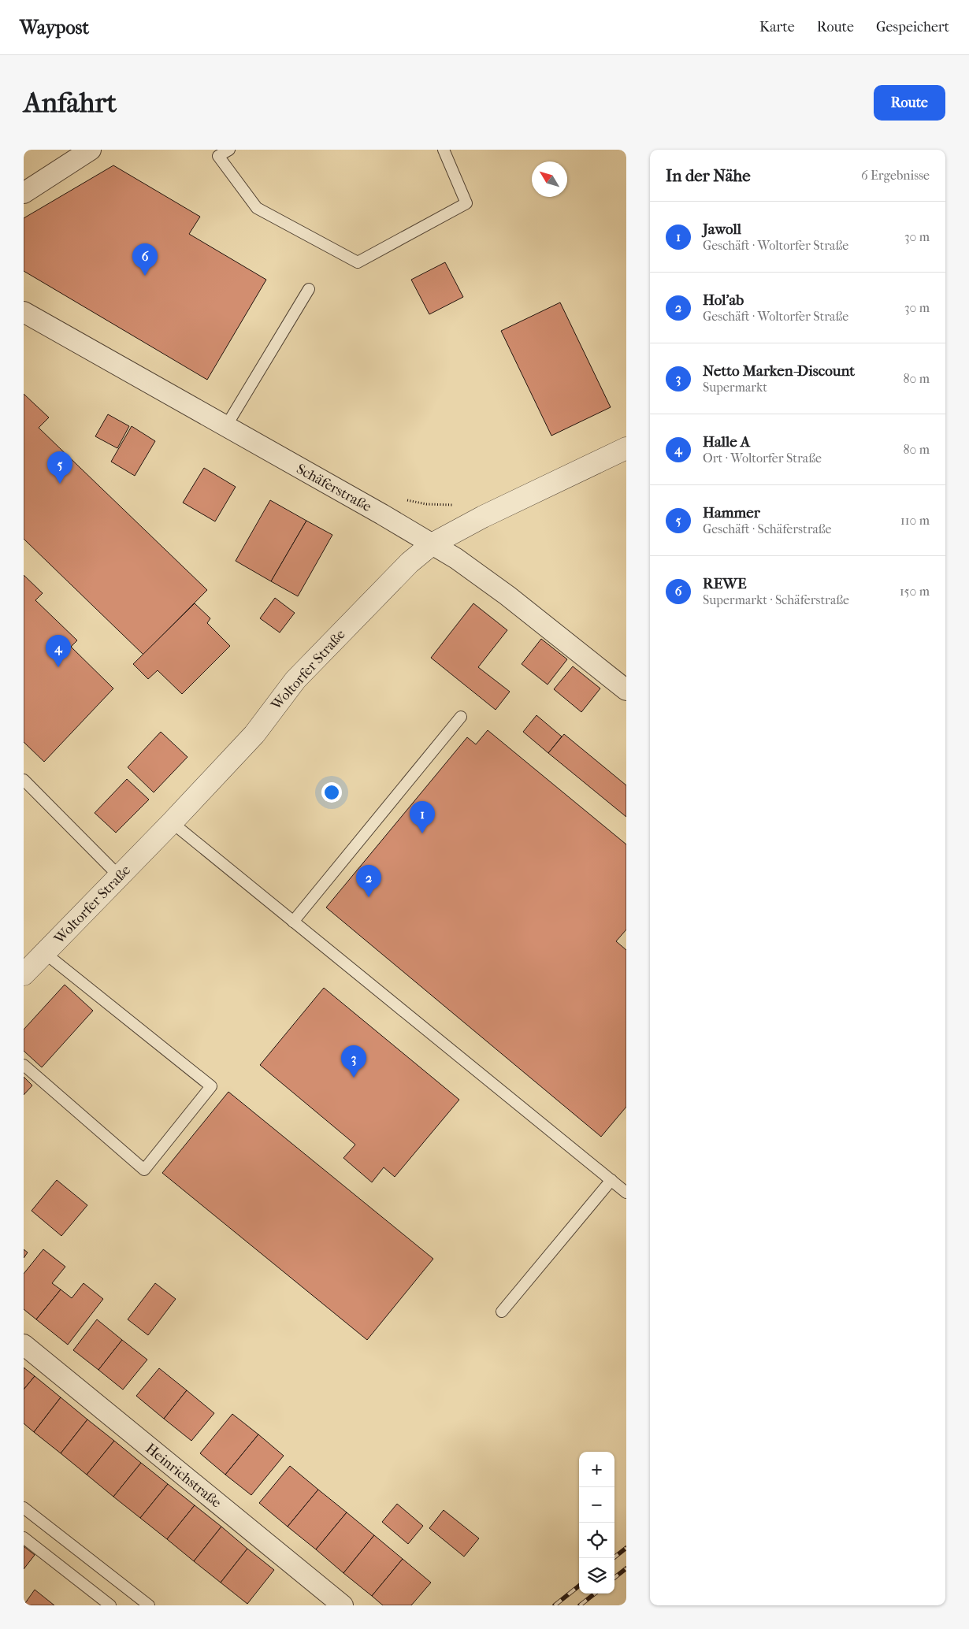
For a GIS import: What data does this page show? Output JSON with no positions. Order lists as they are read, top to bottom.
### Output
{
  "streets": {
    "street": ["Schäferstraße", "Woltorfer Straße", "Heinrichstraße"]
  },
  "crossings": [
    ["Schäferstraße", "Woltorfer Straße"]
  ],
  "north": "top left",
  "page": {
    "header": "Waypost",
    "nav": ["Karte", "Route", "Gespeichert"],
    "buttons": "Route",
    "title": "Anfahrt",
    "heading": ["In der Nähe", "6 Ergebnisse"],
    "list": [
      {
        "mark": "1",
        "name": "Jawoll",
        "note": "Geschäft · Woltorfer Straße",
        "value": "30 m"
      },
      {
        "mark": "2",
        "name": "Hol'ab",
        "note": "Geschäft · Woltorfer Straße",
        "value": "30 m"
      },
      {
        "mark": "3",
        "name": "Netto Marken-Discount",
        "note": "Supermarkt",
        "value": "80 m"
      },
      {
        "mark": "4",
        "name": "Halle A",
        "note": "Ort · Woltorfer Straße",
        "value": "80 m"
      },
      {
        "mark": "5",
        "name": "Hammer",
        "note": "Geschäft · Schäferstraße",
        "value": "110 m"
      },
      {
        "mark": "6",
        "name": "REWE",
        "note": "Supermarkt · Schäferstraße",
        "value": "150 m"
      }
    ],
    "pins": [
      "6",
      "5",
      "4",
      "1",
      "2",
      "3"
    ],
    "map_buttons": ["+", "−"]
  }
}
